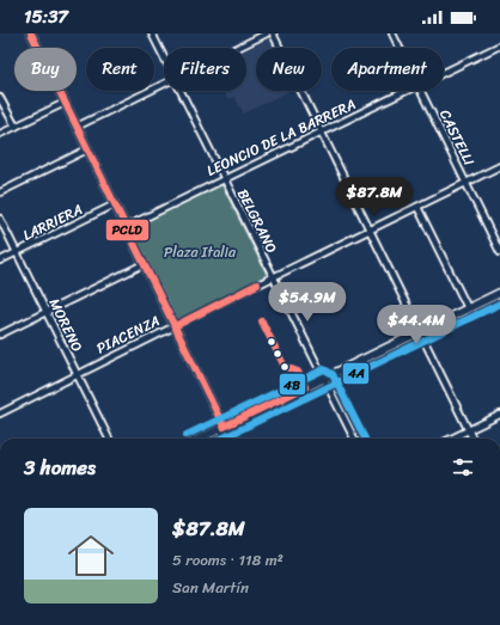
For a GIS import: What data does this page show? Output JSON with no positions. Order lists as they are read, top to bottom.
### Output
{
  "streets": {
    "street": [
      "LEONCIO DE LA BARRERA",
      "CASTELLI",
      "BELGRANO",
      "LARRIERA",
      "MORENO",
      "PIACENZA"
    ]
  },
  "crossings": [
    ["LEONCIO DE LA BARRERA", "BELGRANO"],
    ["CASTELLI", "PIACENZA"],
    ["BELGRANO", "PIACENZA"],
    ["LARRIERA", "MORENO"],
    ["MORENO", "PIACENZA"]
  ],
  "parks": ["Plaza Italia"],
  "lines": ["transit line PCLD", "transit line 4A", "transit line 4B"],
  "page": {
    "status": "15:37",
    "chip": [
      "Buy",
      "Rent",
      "Filters",
      "New",
      "Apartment"
    ],
    "price": ["$87.8M", "$54.9M", "$44.4M"],
    "heading": "3 homes",
    "list": [
      {
        "name": "$87.8M",
        "note": "5 rooms · 118 m² · San Martín"
      }
    ]
  }
}
